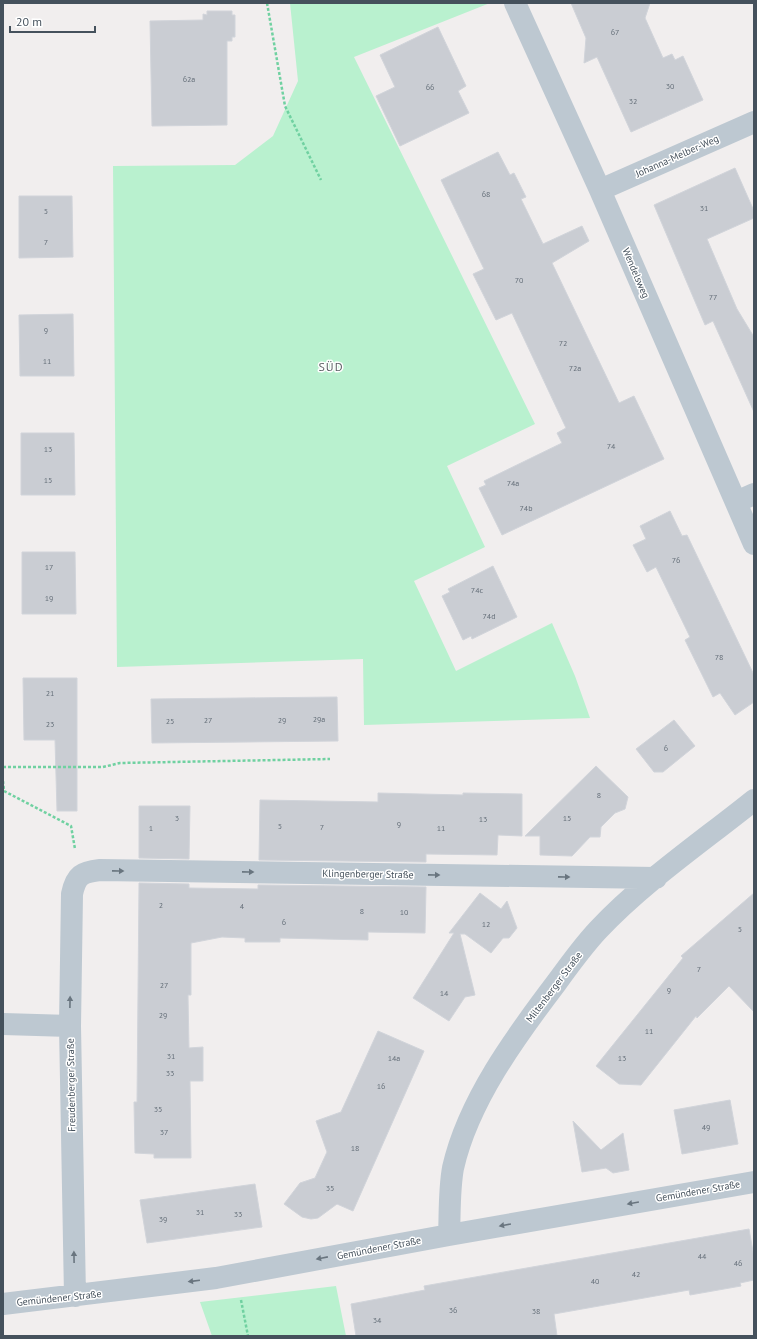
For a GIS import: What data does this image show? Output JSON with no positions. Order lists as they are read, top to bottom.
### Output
{
  "streets": {
    "street": [
      "Johanna-Melber-Weg",
      "Wendelsweg",
      "Klingenberger Straße",
      "Miltenberger Straße",
      "Freudenberger Straße",
      "Gemündener Straße"
    ]
  },
  "crossings": [
    ["Johanna-Melber-Weg", "Wendelsweg"],
    ["Klingenberger Straße", "Miltenberger Straße"],
    ["Klingenberger Straße", "Freudenberger Straße"],
    ["Miltenberger Straße", "Gemündener Straße"],
    ["Freudenberger Straße", "Gemündener Straße"]
  ],
  "one_way": ["Klingenberger Straße", "Freudenberger Straße", "Gemündener Straße"],
  "districts": ["SÜD"],
  "house_numbers": [
    "67",
    "62a",
    "30",
    "66",
    "32",
    "68",
    "31",
    "5",
    "7",
    "70",
    "77",
    "9",
    "72",
    "11",
    "72a",
    "74",
    "13",
    "15",
    "74a",
    "74b",
    "76",
    "17",
    "74c",
    "19",
    "74d",
    "78",
    "21",
    "29a",
    "27",
    "29",
    "25",
    "23",
    "6",
    "8",
    "3",
    "15",
    "13",
    "9",
    "5",
    "7",
    "1",
    "11",
    "2",
    "4",
    "8",
    "10",
    "6",
    "12",
    "5",
    "7",
    "27",
    "9",
    "14",
    "29",
    "11",
    "31",
    "14a",
    "13",
    "33",
    "16",
    "35",
    "49",
    "37",
    "18",
    "35",
    "31",
    "33",
    "39",
    "44",
    "46",
    "42",
    "40",
    "36",
    "38",
    "34"
  ],
  "scale_bar": "20 m"
}
